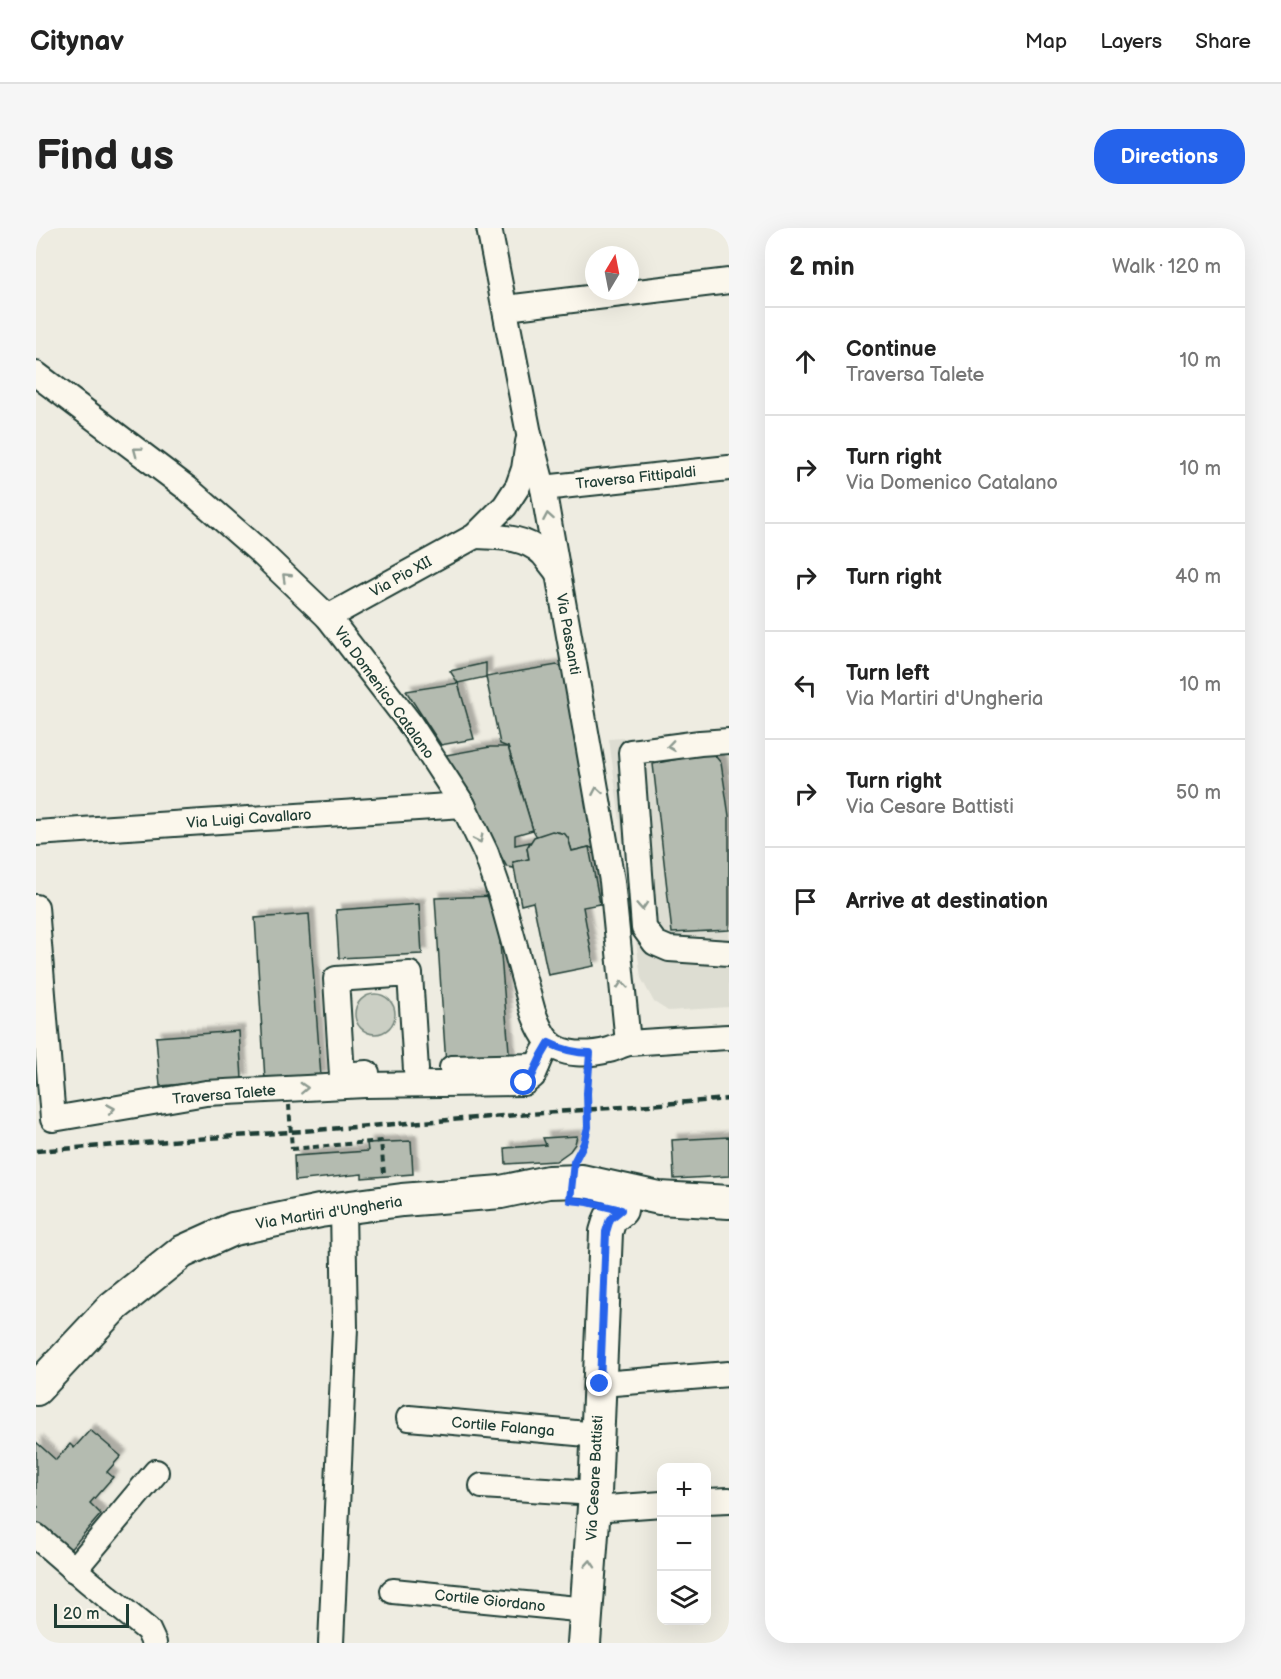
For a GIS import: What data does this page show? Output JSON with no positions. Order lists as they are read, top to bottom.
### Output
{
  "streets": {
    "main road": ["Via Martiri d'Ungheria", "Via Cesare Battisti"],
    "street": [
      "Traversa Fittipaldi",
      "Via Pio XII",
      "Via Passanti",
      "Via Domenico Catalano",
      "Via Luigi Cavallaro",
      "Traversa Talete",
      "Cortile Falanga",
      "Cortile Giordano"
    ]
  },
  "crossings": [
    ["Traversa Fittipaldi", "Via Passanti"],
    ["Via Pio XII", "Via Passanti"],
    ["Via Pio XII", "Via Domenico Catalano"],
    ["Via Domenico Catalano", "Via Luigi Cavallaro"],
    ["Via Domenico Catalano", "Traversa Talete"],
    ["Via Martiri d'Ungheria", "Via Cesare Battisti"],
    ["Cortile Falanga", "Via Cesare Battisti"],
    ["Via Cesare Battisti", "Cortile Giordano"]
  ],
  "one_way": ["Via Passanti"],
  "scale_bar": "20 m",
  "north": "top",
  "page": {
    "header": "Citynav",
    "nav": ["Map", "Layers", "Share"],
    "buttons": "Directions",
    "title": "Find us",
    "heading": ["2 min", "Walk · 120 m"],
    "list": [
      ["Continue", "Traversa Talete", "10 m"],
      ["Turn right", "Via Domenico Catalano", "10 m"],
      ["Turn right", "40 m"],
      ["Turn left", "Via Martiri d'Ungheria", "10 m"],
      ["Turn right", "Via Cesare Battisti", "50 m"],
      "Arrive at destination"
    ],
    "map_buttons": ["+", "−"],
    "scale": "20 m"
  }
}
